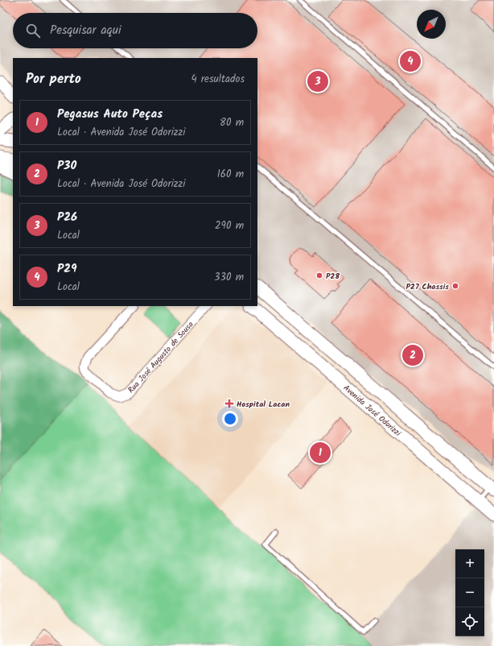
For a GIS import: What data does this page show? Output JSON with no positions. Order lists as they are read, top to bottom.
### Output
{
  "streets": {
    "main road": ["Avenida José Odorizzi"],
    "street": ["Rua José Augusto de Sousa"]
  },
  "places": {
    "other": ["P28", "P27 Chassis"],
    "health": ["Hospital Lacan"]
  },
  "north": "bottom left",
  "page": {
    "search": "Pesquisar aqui",
    "pins": [
      "4",
      "3",
      "2",
      "1"
    ],
    "heading": ["Por perto", "4 resultados"],
    "list": [
      {
        "mark": "1",
        "name": "Pegasus Auto Peças",
        "note": "Local · Avenida José Odorizzi",
        "value": "80 m"
      },
      {
        "mark": "2",
        "name": "P30",
        "note": "Local · Avenida José Odorizzi",
        "value": "160 m"
      },
      {
        "mark": "3",
        "name": "P26",
        "note": "Local",
        "value": "290 m"
      },
      {
        "mark": "4",
        "name": "P29",
        "note": "Local",
        "value": "330 m"
      }
    ],
    "map_buttons": ["+", "−"]
  }
}
